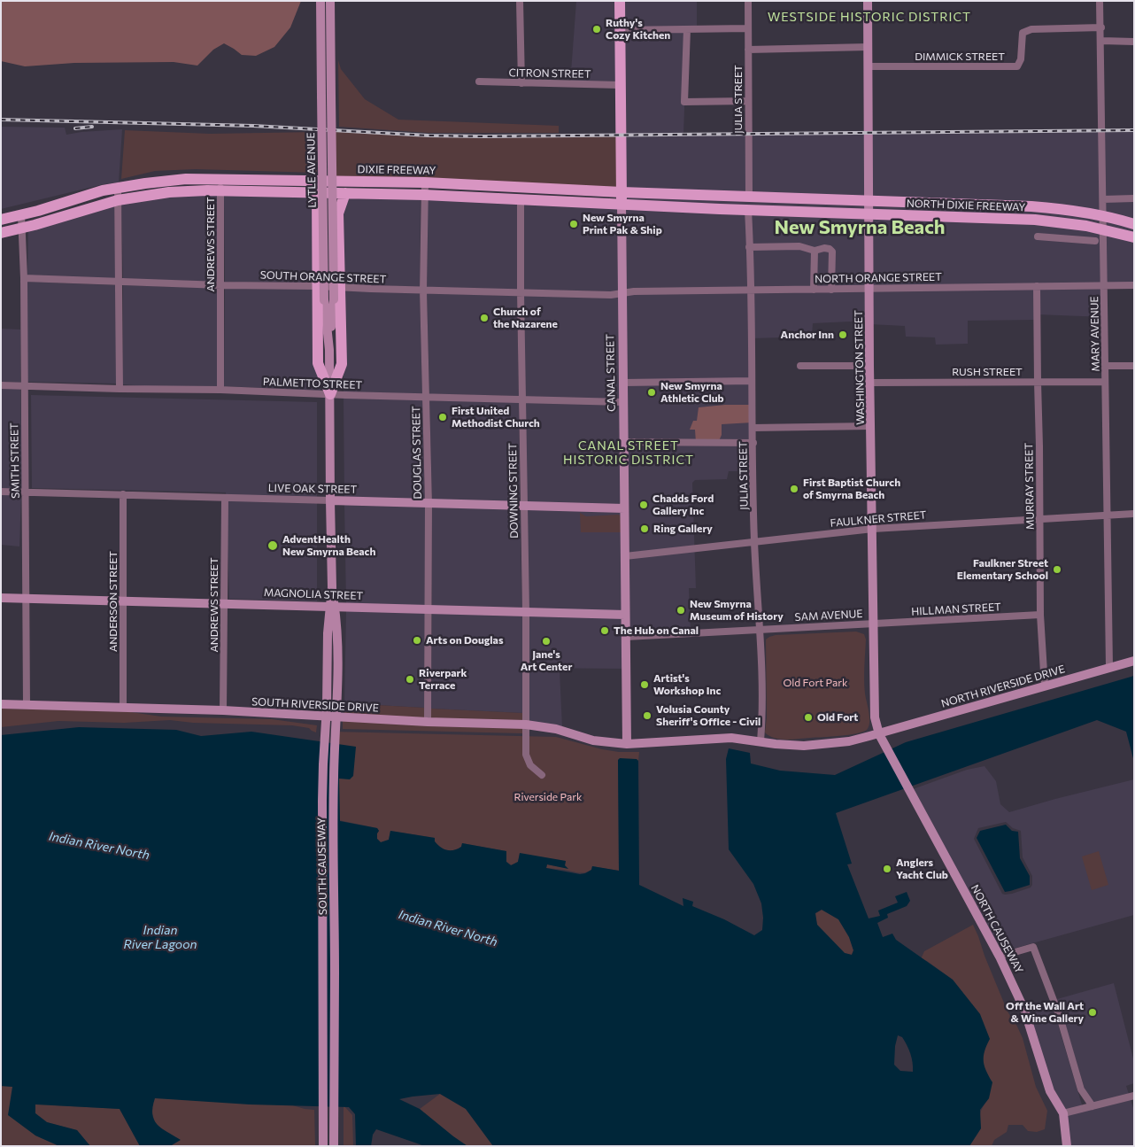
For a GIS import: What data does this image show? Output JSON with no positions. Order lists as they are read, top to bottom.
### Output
{
  "streets": {
    "main road": [
      "LYTLE AVENUE",
      "DIXIE FREEWAY",
      "NORTH DIXIE FREEWAY",
      "WASHINGTON STREET",
      "CANAL STREET",
      "LIVE OAK STREET",
      "MAGNOLIA STREET",
      "NORTH RIVERSIDE DRIVE",
      "SOUTH RIVERSIDE DRIVE",
      "SOUTH CAUSEWAY",
      "NORTH CAUSEWAY"
    ],
    "street": [
      "DIMMICK STREET",
      "CITRON STREET",
      "JULIA STREET",
      "ANDREWS STREET",
      "SOUTH ORANGE STREET",
      "NORTH ORANGE STREET",
      "MARY AVENUE",
      "RUSH STREET",
      "PALMETTO STREET",
      "DOUGLAS STREET",
      "SMITH STREET",
      "MURRAY STREET",
      "DOWNING STREET",
      "FAULKNER STREET",
      "ANDERSON STREET",
      "HILLMAN STREET",
      "SAM AVENUE"
    ]
  },
  "crossings": [
    ["DIMMICK STREET", "MARY AVENUE"],
    ["DIMMICK STREET", "WASHINGTON STREET"],
    ["CITRON STREET", "CANAL STREET"],
    ["JULIA STREET", "DIXIE FREEWAY"],
    ["JULIA STREET", "NORTH ORANGE STREET"],
    ["JULIA STREET", "FAULKNER STREET"],
    ["JULIA STREET", "SAM AVENUE"],
    ["JULIA STREET", "NORTH RIVERSIDE DRIVE"],
    ["LYTLE AVENUE", "PALMETTO STREET"],
    ["LYTLE AVENUE", "LIVE OAK STREET"],
    ["LYTLE AVENUE", "SOUTH CAUSEWAY"],
    ["DIXIE FREEWAY", "NORTH DIXIE FREEWAY"],
    ["DIXIE FREEWAY", "ANDREWS STREET"],
    ["DIXIE FREEWAY", "CANAL STREET"],
    ["DIXIE FREEWAY", "DOUGLAS STREET"],
    ["DIXIE FREEWAY", "SMITH STREET"],
    ["DIXIE FREEWAY", "DOWNING STREET"],
    ["NORTH DIXIE FREEWAY", "MARY AVENUE"],
    ["NORTH DIXIE FREEWAY", "WASHINGTON STREET"],
    ["ANDREWS STREET", "SOUTH ORANGE STREET"],
    ["ANDREWS STREET", "PALMETTO STREET"],
    ["ANDREWS STREET", "LIVE OAK STREET"],
    ["ANDREWS STREET", "MAGNOLIA STREET"],
    ["ANDREWS STREET", "SOUTH RIVERSIDE DRIVE"],
    ["SOUTH ORANGE STREET", "NORTH ORANGE STREET"],
    ["SOUTH ORANGE STREET", "CANAL STREET"],
    ["SOUTH ORANGE STREET", "DOUGLAS STREET"],
    ["SOUTH ORANGE STREET", "SMITH STREET"],
    ["SOUTH ORANGE STREET", "DOWNING STREET"],
    ["NORTH ORANGE STREET", "MARY AVENUE"],
    ["NORTH ORANGE STREET", "WASHINGTON STREET"],
    ["NORTH ORANGE STREET", "CANAL STREET"],
    ["NORTH ORANGE STREET", "MURRAY STREET"],
    ["MARY AVENUE", "RUSH STREET"],
    ["MARY AVENUE", "FAULKNER STREET"],
    ["MARY AVENUE", "NORTH RIVERSIDE DRIVE"],
    ["WASHINGTON STREET", "RUSH STREET"],
    ["WASHINGTON STREET", "FAULKNER STREET"],
    ["WASHINGTON STREET", "HILLMAN STREET"],
    ["WASHINGTON STREET", "SAM AVENUE"],
    ["WASHINGTON STREET", "NORTH RIVERSIDE DRIVE"],
    ["WASHINGTON STREET", "NORTH CAUSEWAY"],
    ["RUSH STREET", "MURRAY STREET"],
    ["CANAL STREET", "PALMETTO STREET"],
    ["CANAL STREET", "LIVE OAK STREET"],
    ["CANAL STREET", "FAULKNER STREET"],
    ["CANAL STREET", "MAGNOLIA STREET"],
    ["CANAL STREET", "SAM AVENUE"],
    ["CANAL STREET", "SOUTH RIVERSIDE DRIVE"],
    ["PALMETTO STREET", "DOUGLAS STREET"],
    ["PALMETTO STREET", "SMITH STREET"],
    ["PALMETTO STREET", "DOWNING STREET"],
    ["DOUGLAS STREET", "LIVE OAK STREET"],
    ["DOUGLAS STREET", "MAGNOLIA STREET"],
    ["DOUGLAS STREET", "SOUTH RIVERSIDE DRIVE"],
    ["SMITH STREET", "LIVE OAK STREET"],
    ["SMITH STREET", "MAGNOLIA STREET"],
    ["SMITH STREET", "SOUTH RIVERSIDE DRIVE"],
    ["MURRAY STREET", "FAULKNER STREET"],
    ["MURRAY STREET", "HILLMAN STREET"],
    ["MURRAY STREET", "NORTH RIVERSIDE DRIVE"],
    ["LIVE OAK STREET", "DOWNING STREET"],
    ["LIVE OAK STREET", "ANDERSON STREET"],
    ["LIVE OAK STREET", "SOUTH CAUSEWAY"],
    ["DOWNING STREET", "MAGNOLIA STREET"],
    ["DOWNING STREET", "SOUTH RIVERSIDE DRIVE"],
    ["MAGNOLIA STREET", "ANDERSON STREET"],
    ["ANDERSON STREET", "SOUTH RIVERSIDE DRIVE"],
    ["HILLMAN STREET", "SAM AVENUE"],
    ["NORTH RIVERSIDE DRIVE", "NORTH CAUSEWAY"]
  ],
  "districts": ["WESTSIDE HISTORIC DISTRICT", "New Smyrna Beach", "CANAL STREET HISTORIC DISTRICT"],
  "water": ["Indian River North", "Indian River Lagoon"],
  "parks": ["Old Fort Park", "Riverside Park"],
  "places": [
    "Ruthy's Cozy Kitchen",
    "New Smyrna Print Pak & Ship",
    "Church of the Nazarene",
    "Anchor Inn",
    "New Smyrna Athletic Club",
    "First United Methodist Church",
    "First Baptist Church of Smyrna Beach",
    "Chadds Ford Gallery Inc",
    "Ring Gallery",
    "AdventHealth New Smyrna Beach",
    "Faulkner Street Elementary School",
    "New Smyrna Museum of History",
    "The Hub on Canal",
    "Arts on Douglas",
    "Jane's Art Center",
    "Riverpark Terrace",
    "Artist's Workshop Inc",
    "Volusia County Sheriff's Office - Civil",
    "Old Fort",
    "Anglers Yacht Club",
    "Off the Wall Art & Wine Gallery"
  ]
}
